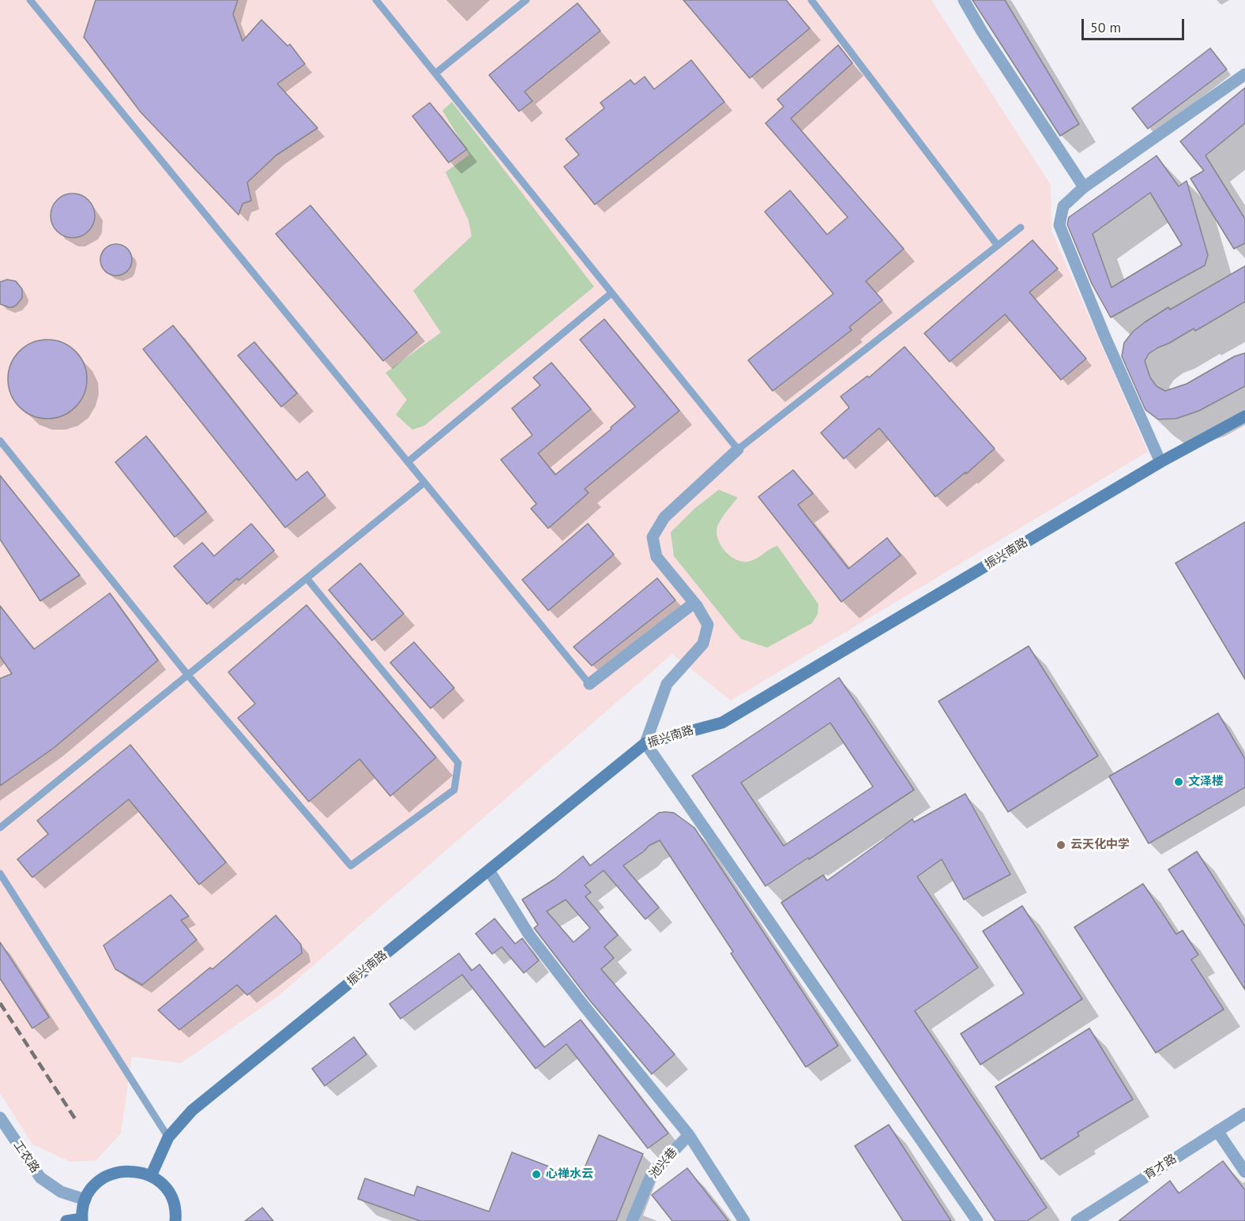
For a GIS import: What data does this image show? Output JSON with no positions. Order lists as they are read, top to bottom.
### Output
{
  "streets": {
    "main road": ["振兴南路"],
    "street": ["工农路", "池兴巷", "育才路"]
  },
  "places": ["文泽楼", "云天化中学", "心禅水云"],
  "scale_bar": "50 m"
}
